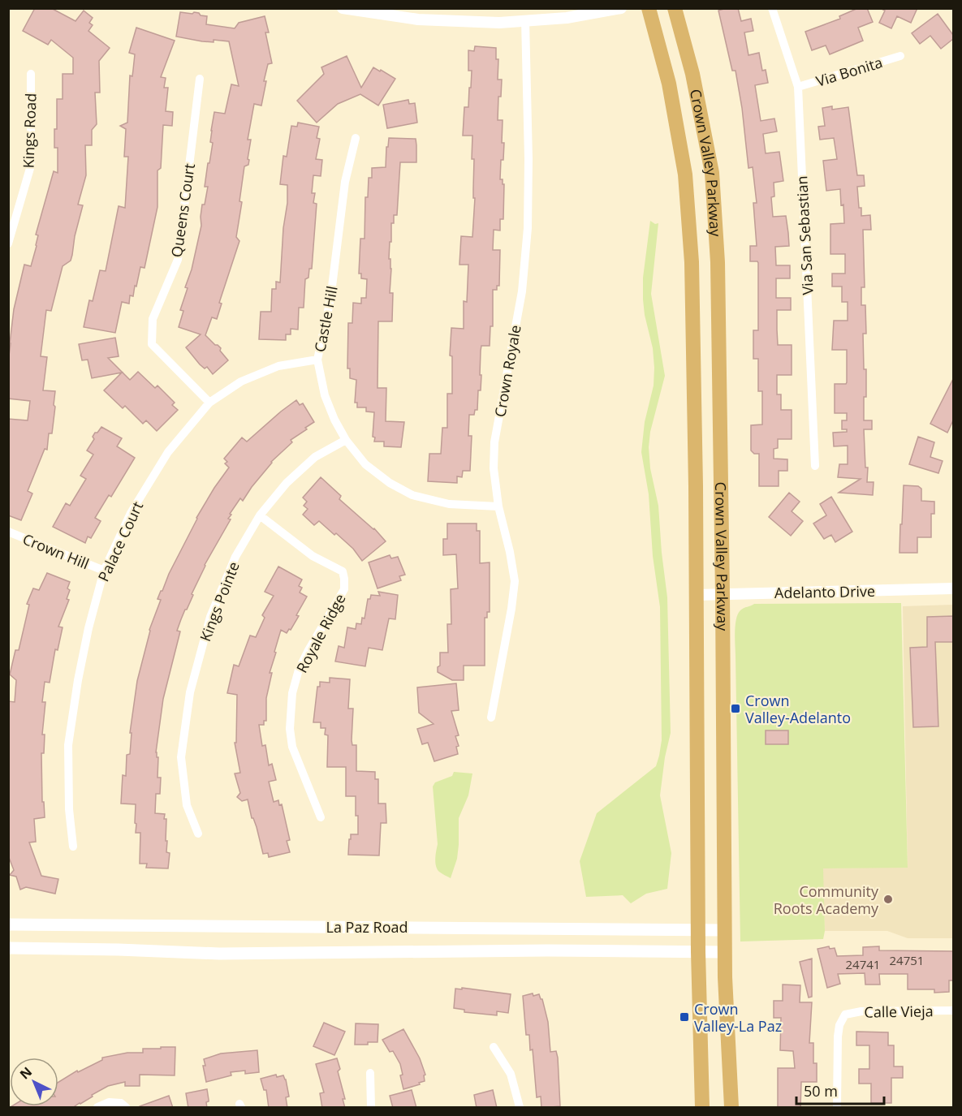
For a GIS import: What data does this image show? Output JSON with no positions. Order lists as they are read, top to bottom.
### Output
{
  "streets": {
    "main road": ["Crown Valley Parkway", "La Paz Road"],
    "street": [
      "Via Bonita",
      "Kings Road",
      "Queens Court",
      "Via San Sebastian",
      "Castle Hill",
      "Crown Royale",
      "Palace Court",
      "Crown Hill",
      "Adelanto Drive",
      "Kings Pointe",
      "Royale Ridge",
      "Calle Vieja"
    ]
  },
  "crossings": [
    ["Via Bonita", "Via San Sebastian"],
    ["Crown Valley Parkway", "Adelanto Drive"],
    ["Crown Valley Parkway", "La Paz Road"],
    ["Queens Court", "Palace Court"],
    ["Castle Hill", "Crown Royale"],
    ["Castle Hill", "Palace Court"],
    ["Castle Hill", "Kings Pointe"],
    ["Palace Court", "Crown Hill"],
    ["Kings Pointe", "Royale Ridge"]
  ],
  "places": {
    "transit": ["Crown Valley-Adelanto", "Crown Valley-La Paz"],
    "other": ["Community Roots Academy"]
  },
  "house_numbers": ["24751", "24741"],
  "scale_bar": "50 m",
  "north": "top left"
}
